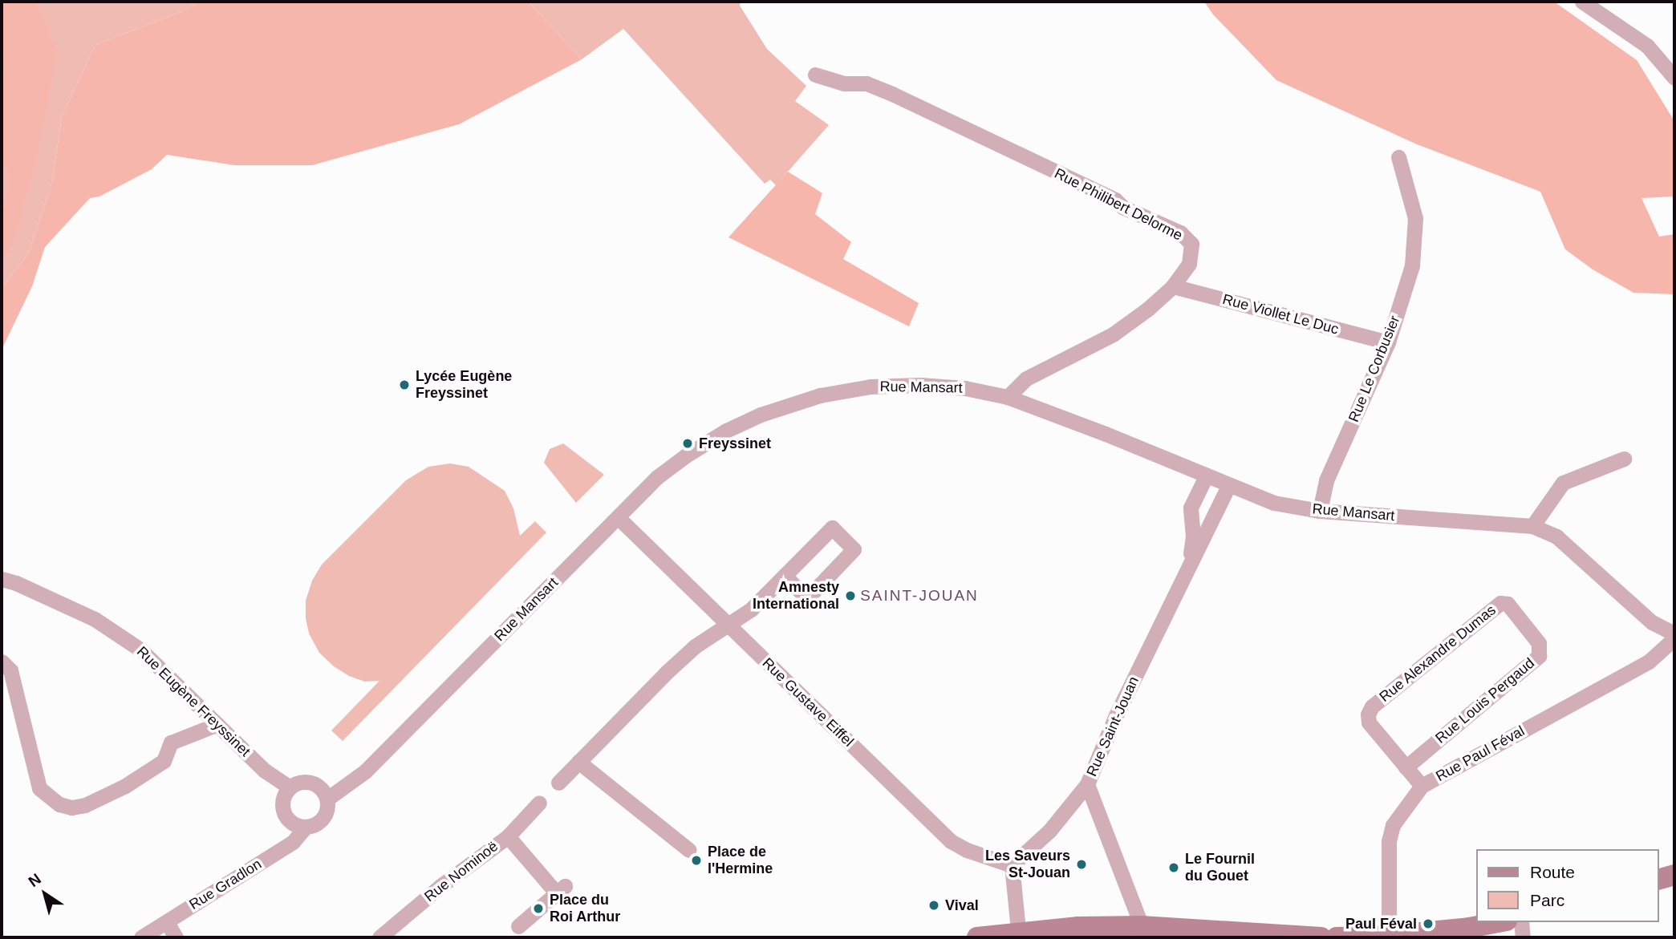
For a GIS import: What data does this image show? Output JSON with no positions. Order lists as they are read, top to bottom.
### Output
{
  "streets": {
    "street": [
      "Rue Philibert Delorme",
      "Rue Viollet Le Duc",
      "Rue Le Corbusier",
      "Rue Mansart",
      "Rue Alexandre Dumas",
      "Rue Louis Pergaud",
      "Rue Eugène Freyssinet",
      "Rue Gustave Eiffel",
      "Rue Saint-Jouan",
      "Rue Paul Féval",
      "Rue Nominoë",
      "Rue Gradlon"
    ]
  },
  "crossings": [
    ["Rue Philibert Delorme", "Rue Viollet Le Duc"],
    ["Rue Philibert Delorme", "Rue Mansart"],
    ["Rue Viollet Le Duc", "Rue Le Corbusier"],
    ["Rue Le Corbusier", "Rue Mansart"],
    ["Rue Mansart", "Rue Eugène Freyssinet"],
    ["Rue Mansart", "Rue Gustave Eiffel"],
    ["Rue Mansart", "Rue Saint-Jouan"],
    ["Rue Mansart", "Rue Gradlon"],
    ["Rue Alexandre Dumas", "Rue Louis Pergaud"],
    ["Rue Alexandre Dumas", "Rue Paul Féval"],
    ["Rue Eugène Freyssinet", "Rue Gradlon"],
    ["Rue Gustave Eiffel", "Rue Saint-Jouan"]
  ],
  "districts": ["SAINT-JOUAN"],
  "places": [
    "Lycée Eugène Freyssinet",
    "Freyssinet",
    "Amnesty International",
    "Place de l'Hermine",
    "Les Saveurs St-Jouan",
    "Le Fournil du Gouet",
    "Vival",
    "Place du Roi Arthur",
    "Paul Féval"
  ],
  "legend": ["Route", "Parc"],
  "north": "top left"
}
